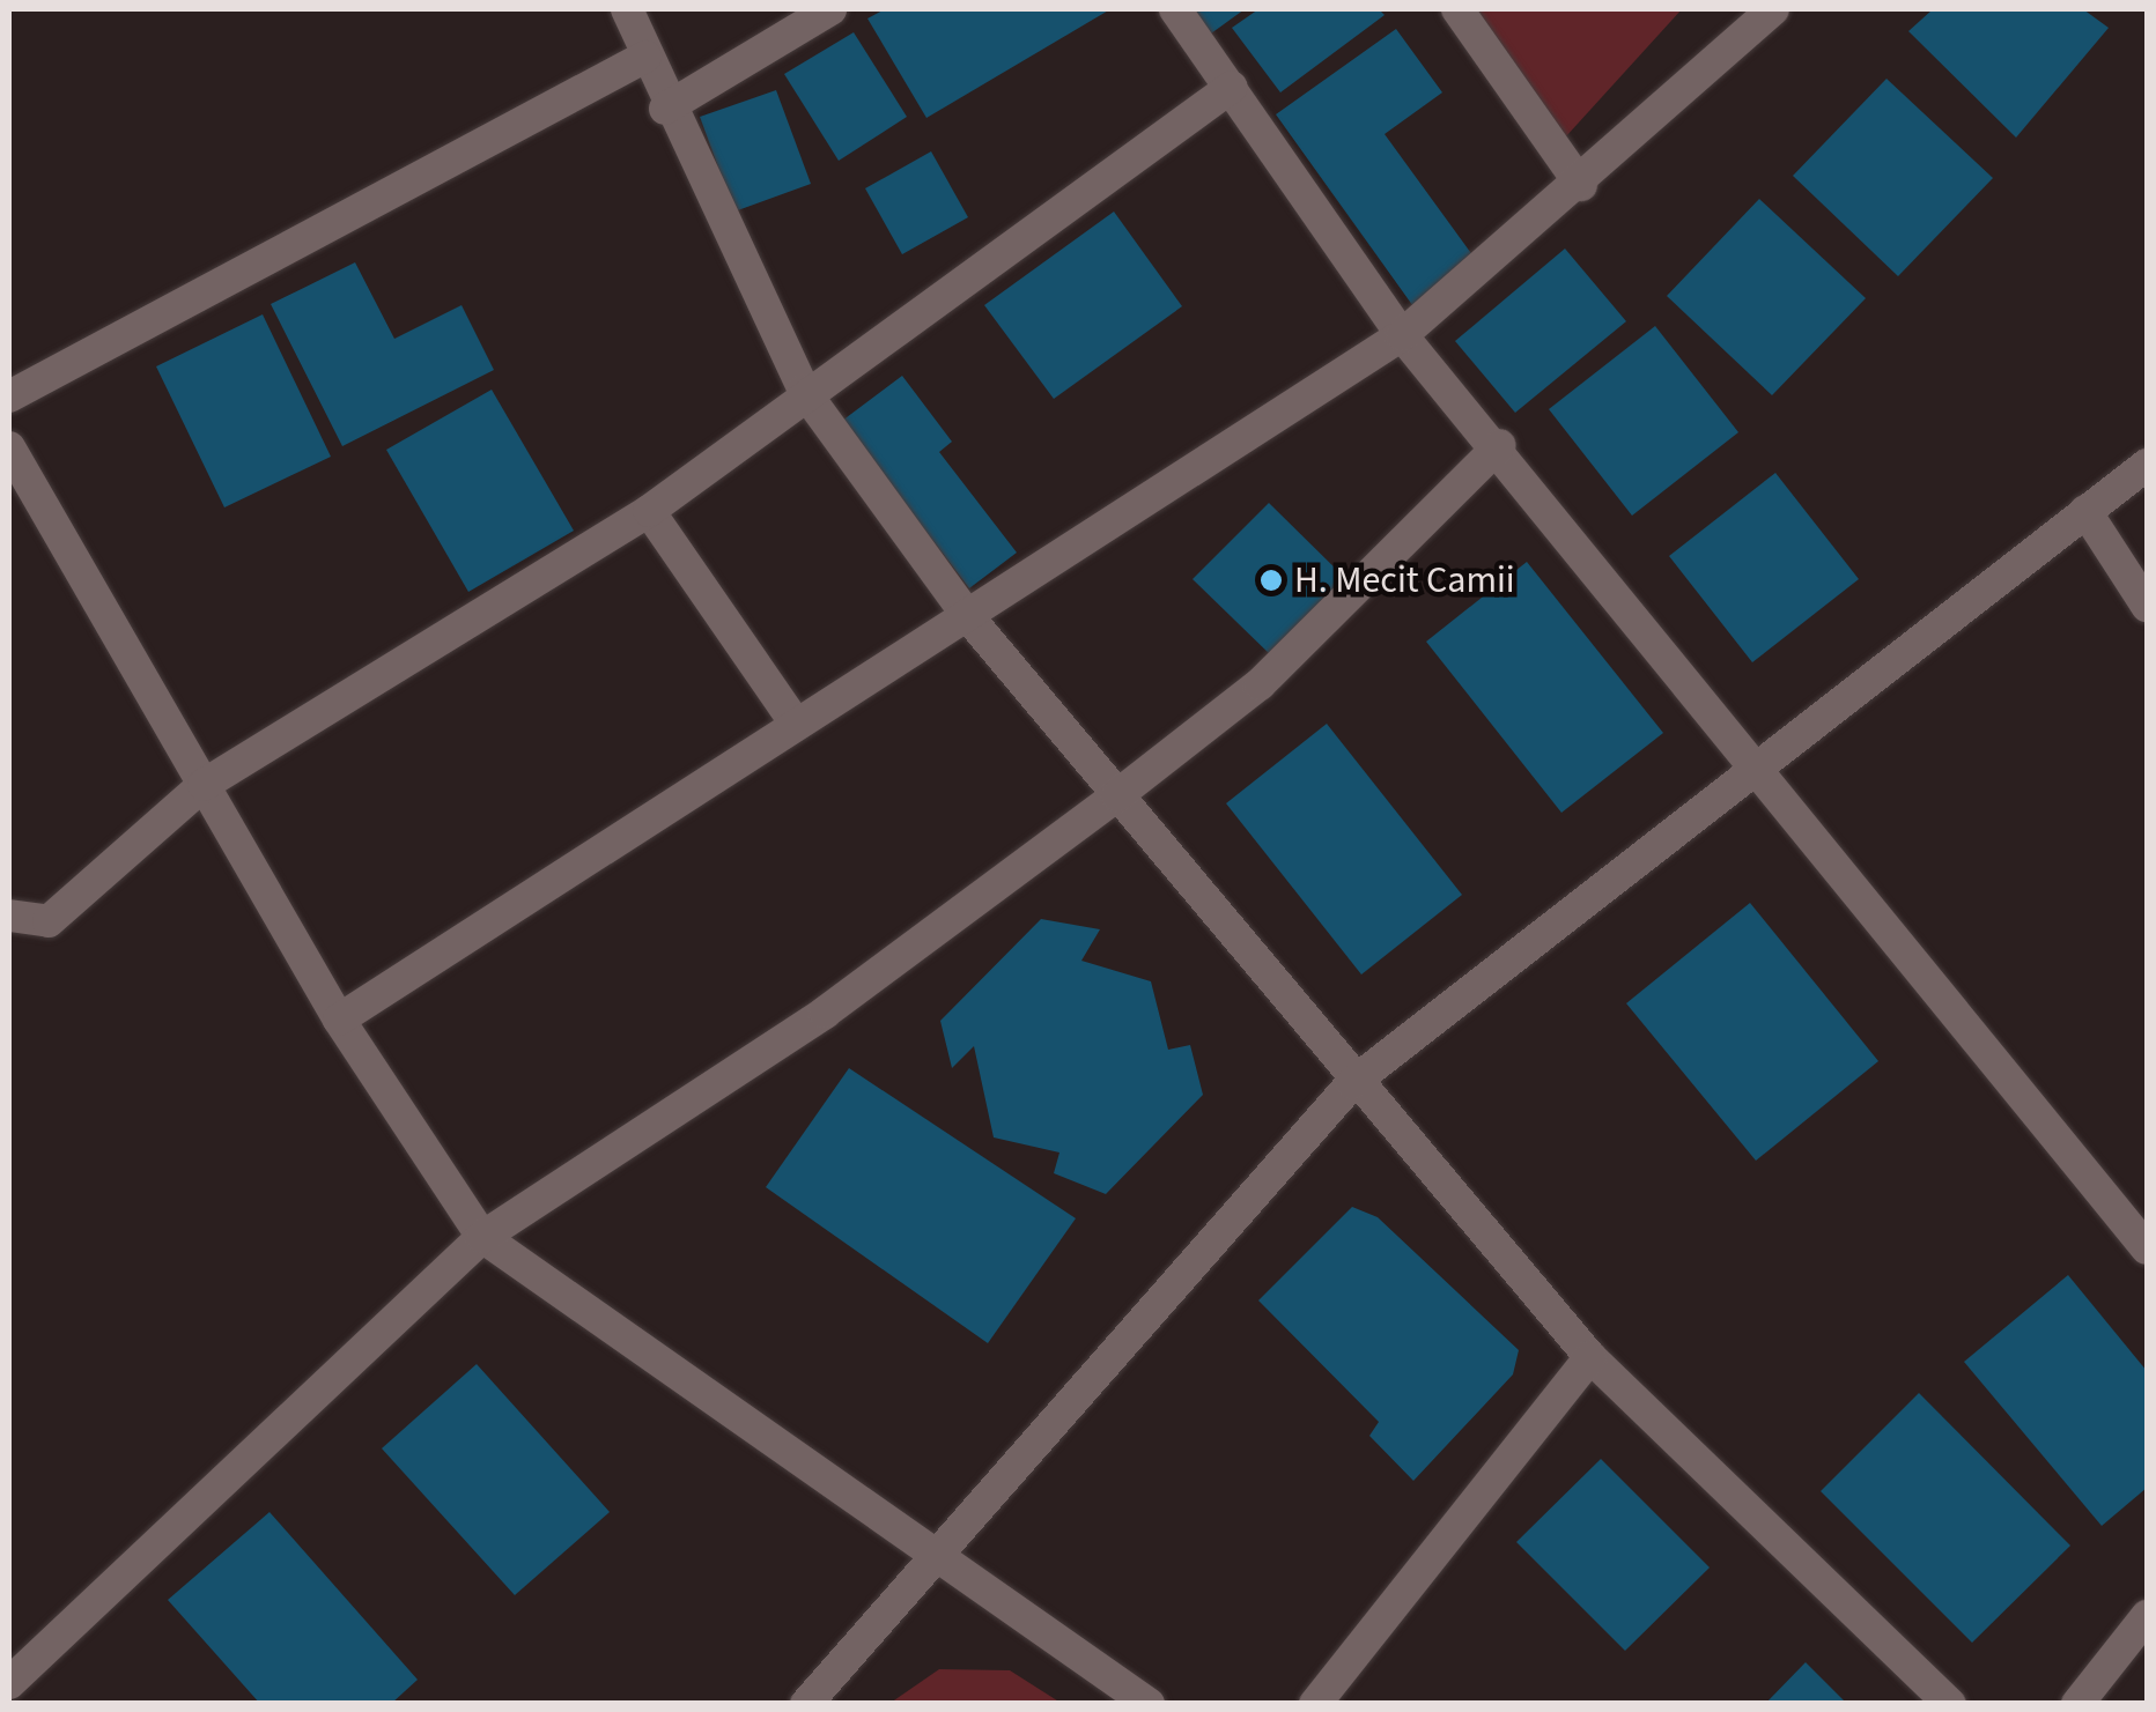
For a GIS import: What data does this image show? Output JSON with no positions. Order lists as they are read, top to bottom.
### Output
{
  "places": ["H. Mecit Camii"]
}
